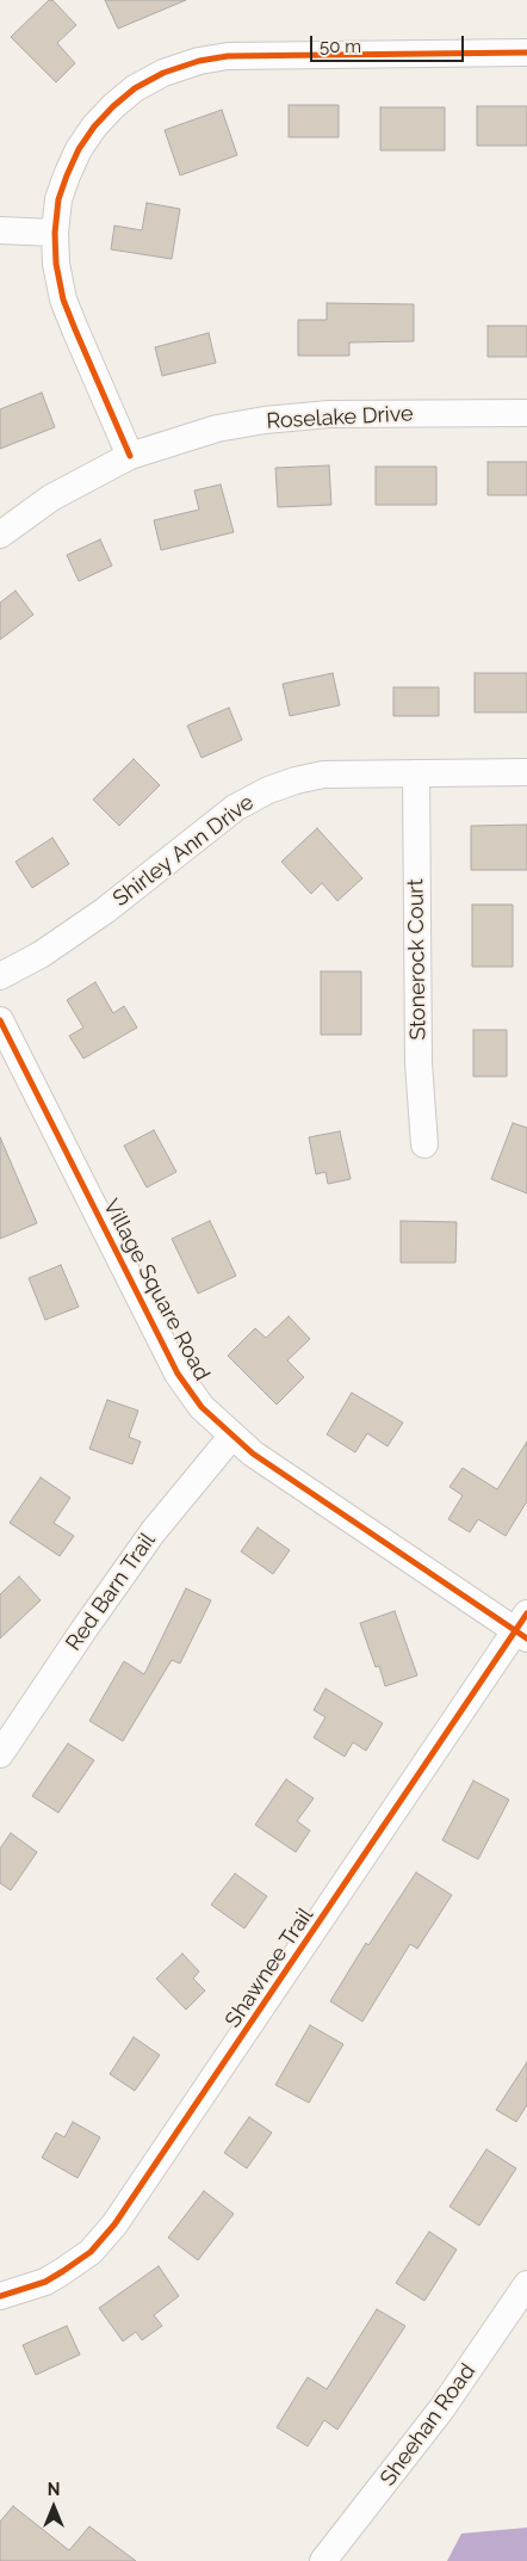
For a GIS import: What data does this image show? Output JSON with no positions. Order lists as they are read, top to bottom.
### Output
{
  "streets": {
    "street": [
      "Roselake Drive",
      "Shirley Ann Drive",
      "Stonerock Court",
      "Village Square Road",
      "Red Barn Trail",
      "Shawnee Trail",
      "Sheehan Road"
    ]
  },
  "crossings": [
    ["Shirley Ann Drive", "Stonerock Court"],
    ["Village Square Road", "Red Barn Trail"],
    ["Village Square Road", "Shawnee Trail"]
  ],
  "scale_bar": "50 m",
  "north": "top"
}
